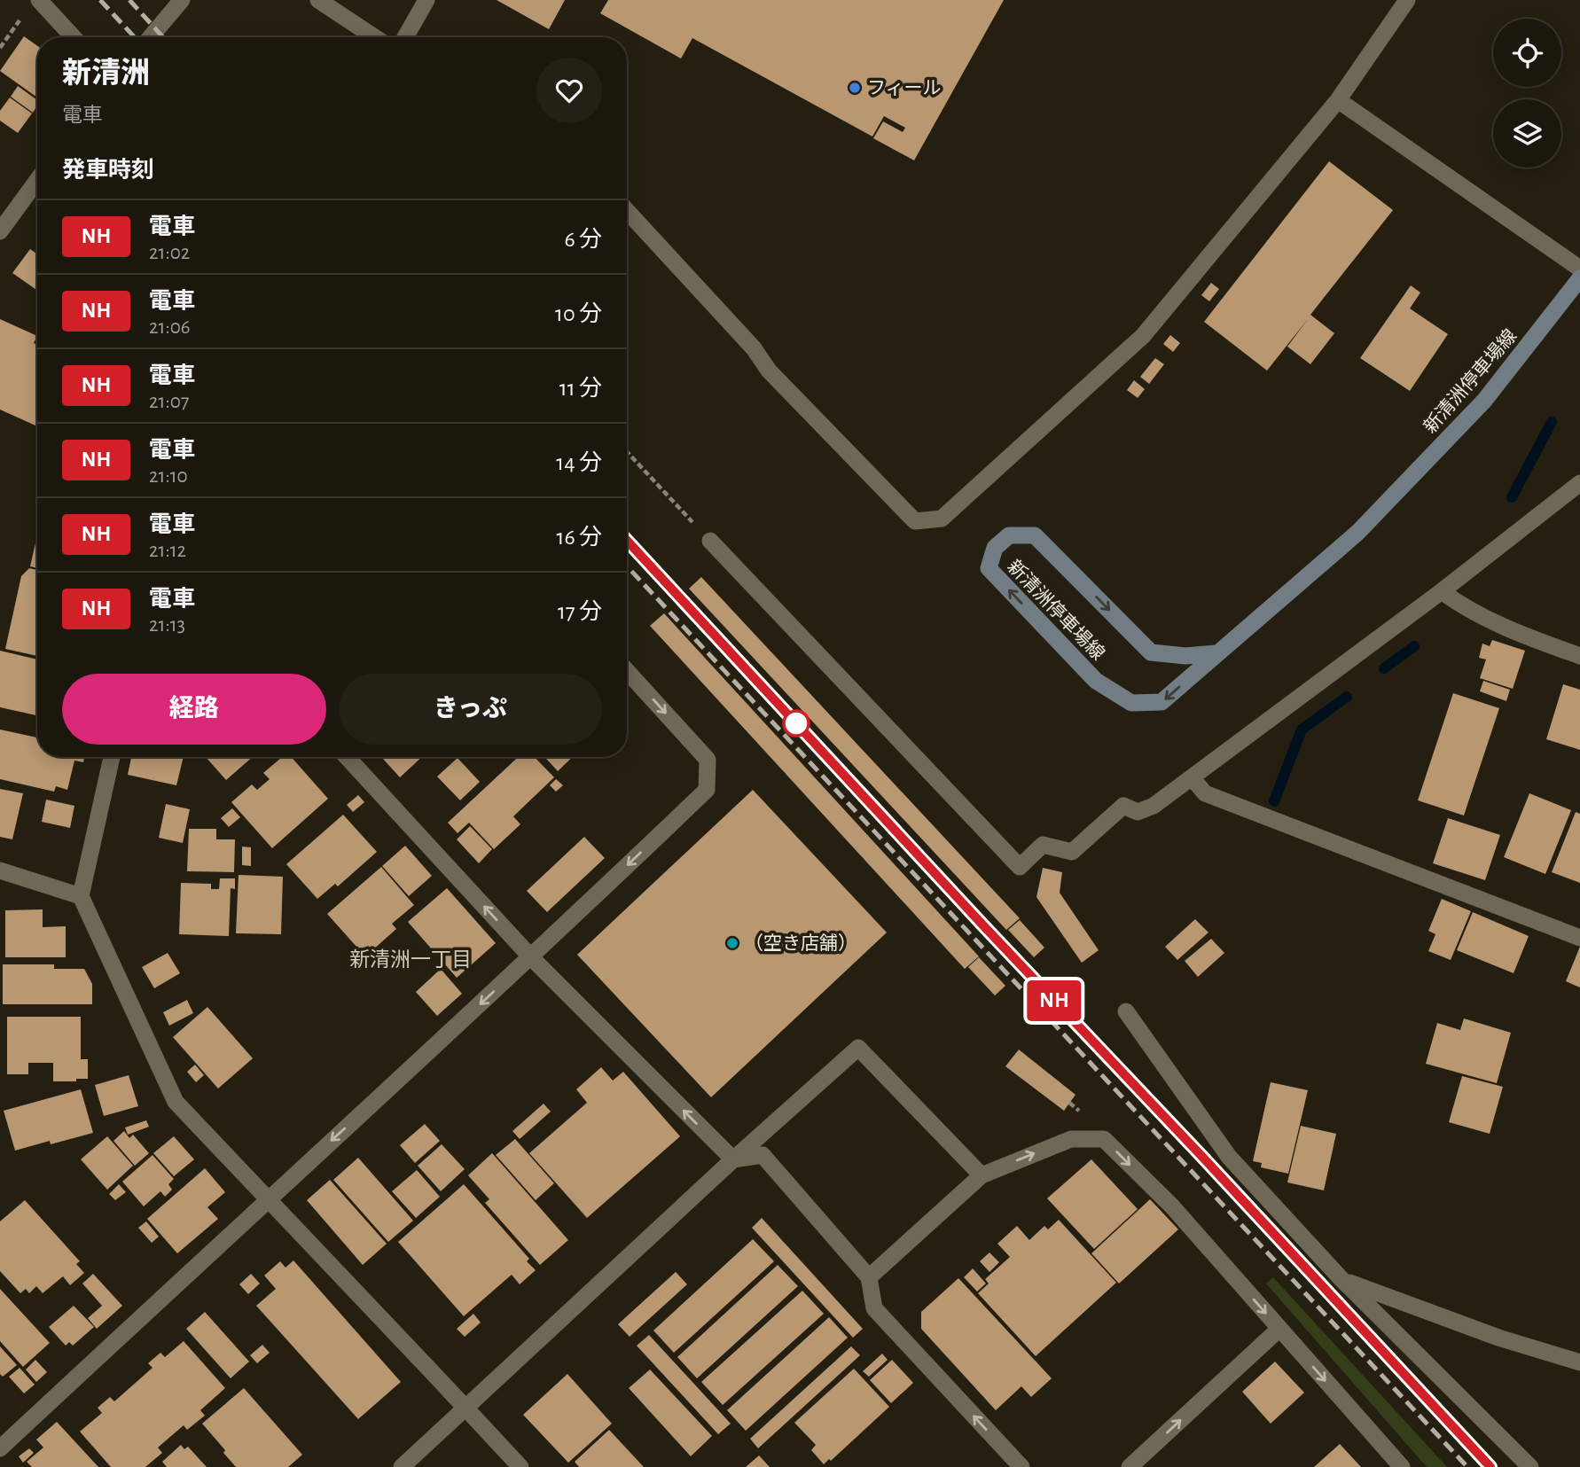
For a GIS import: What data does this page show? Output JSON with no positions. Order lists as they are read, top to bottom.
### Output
{
  "streets": {
    "main road": ["新清洲停車場線"]
  },
  "districts": ["新清洲一丁目"],
  "places": ["フィール", "（空き店舗）"],
  "page": {
    "on_map": "NH",
    "heading": [
      ["新清洲", "電車"],
      "発車時刻"
    ],
    "list": [
      {
        "mark": "NH",
        "name": "電車",
        "note": "21:02",
        "value": "6 分"
      },
      {
        "mark": "NH",
        "name": "電車",
        "note": "21:06",
        "value": "10 分"
      },
      {
        "mark": "NH",
        "name": "電車",
        "note": "21:07",
        "value": "11 分"
      },
      {
        "mark": "NH",
        "name": "電車",
        "note": "21:10",
        "value": "14 分"
      },
      {
        "mark": "NH",
        "name": "電車",
        "note": "21:12",
        "value": "16 分"
      },
      {
        "mark": "NH",
        "name": "電車",
        "note": "21:13",
        "value": "17 分"
      }
    ],
    "buttons": ["経路", "きっぷ"]
  }
}
